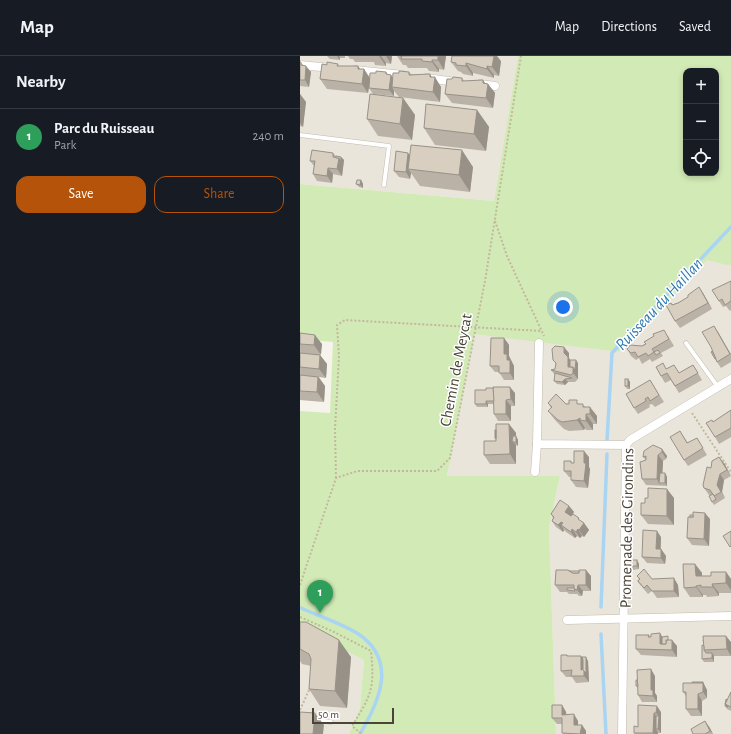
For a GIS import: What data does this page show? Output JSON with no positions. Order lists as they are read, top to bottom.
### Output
{
  "streets": {
    "street": ["Promenade des Girondins"],
    "path": ["Chemin de Meycat"]
  },
  "water": ["Ruisseau du Haillan"],
  "scale_bar": "50 m",
  "page": {
    "header": "Map",
    "nav": ["Map", "Directions", "Saved"],
    "heading": "Nearby",
    "map_buttons": ["+", "−"],
    "list": [
      {
        "mark": "1",
        "name": "Parc du Ruisseau",
        "note": "Park",
        "value": "240 m"
      }
    ],
    "buttons": ["Save", "Share"],
    "pins": "1",
    "scale": "50 m"
  }
}
